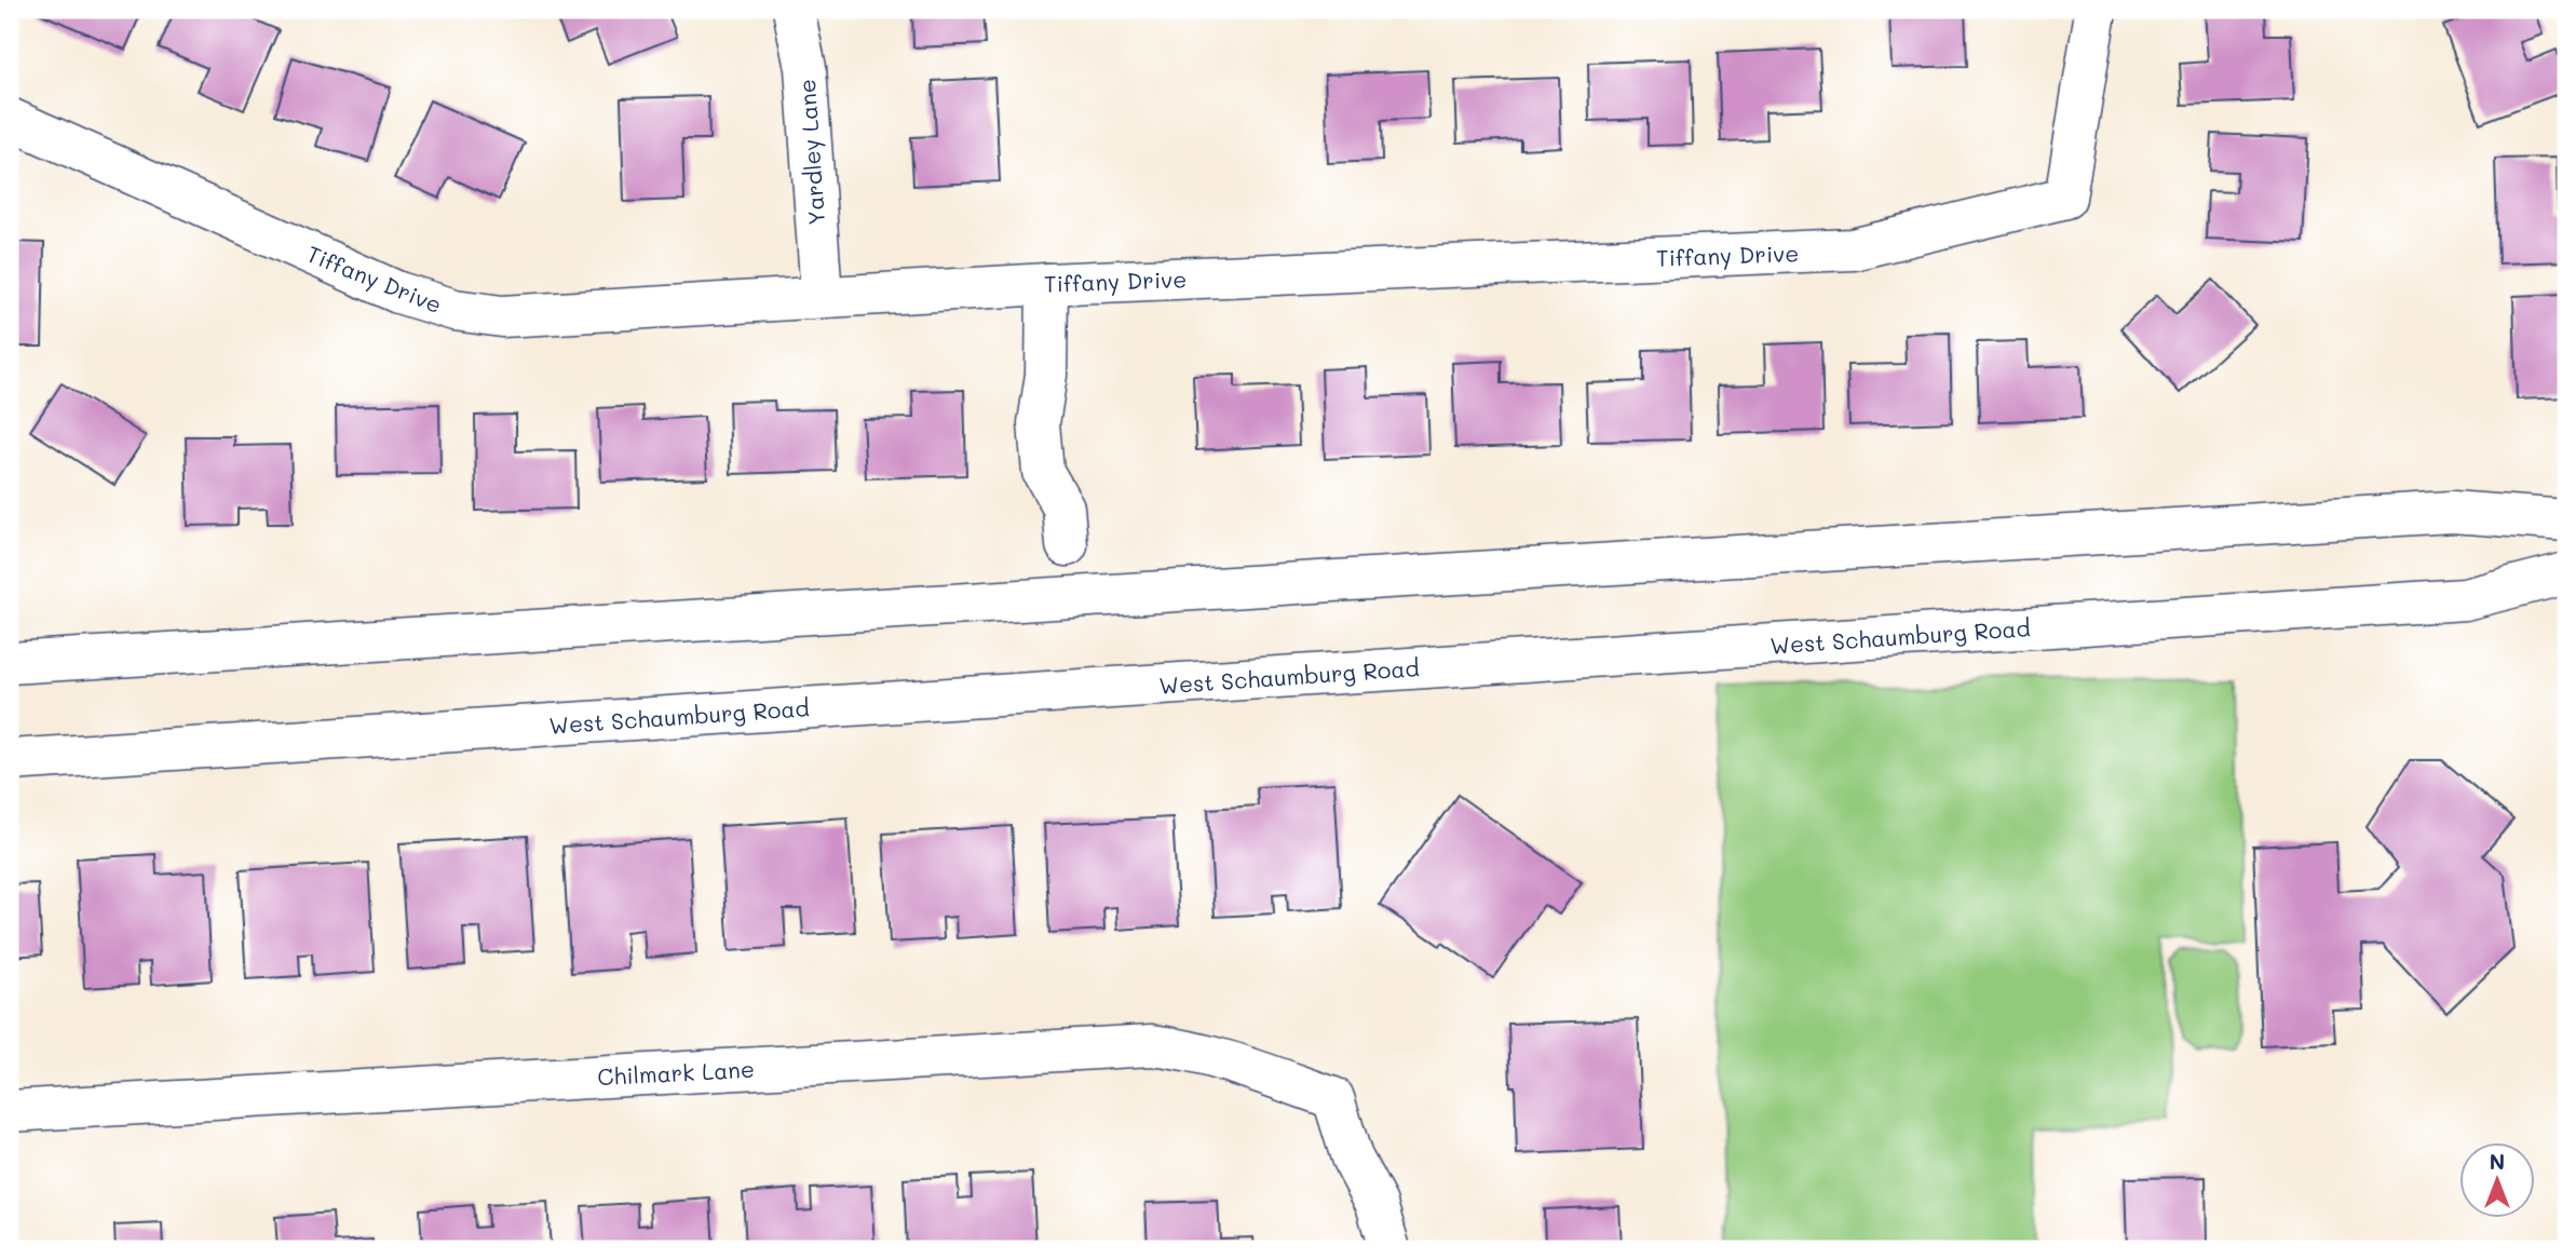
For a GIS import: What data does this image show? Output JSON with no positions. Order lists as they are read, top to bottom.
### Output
{
  "streets": {
    "main road": [
      "Yardley Lane",
      "Tiffany Drive",
      "West Schaumburg Road",
      "Chilmark Lane"
    ]
  },
  "crossings": [
    ["Yardley Lane", "Tiffany Drive"]
  ],
  "north": "top"
}
